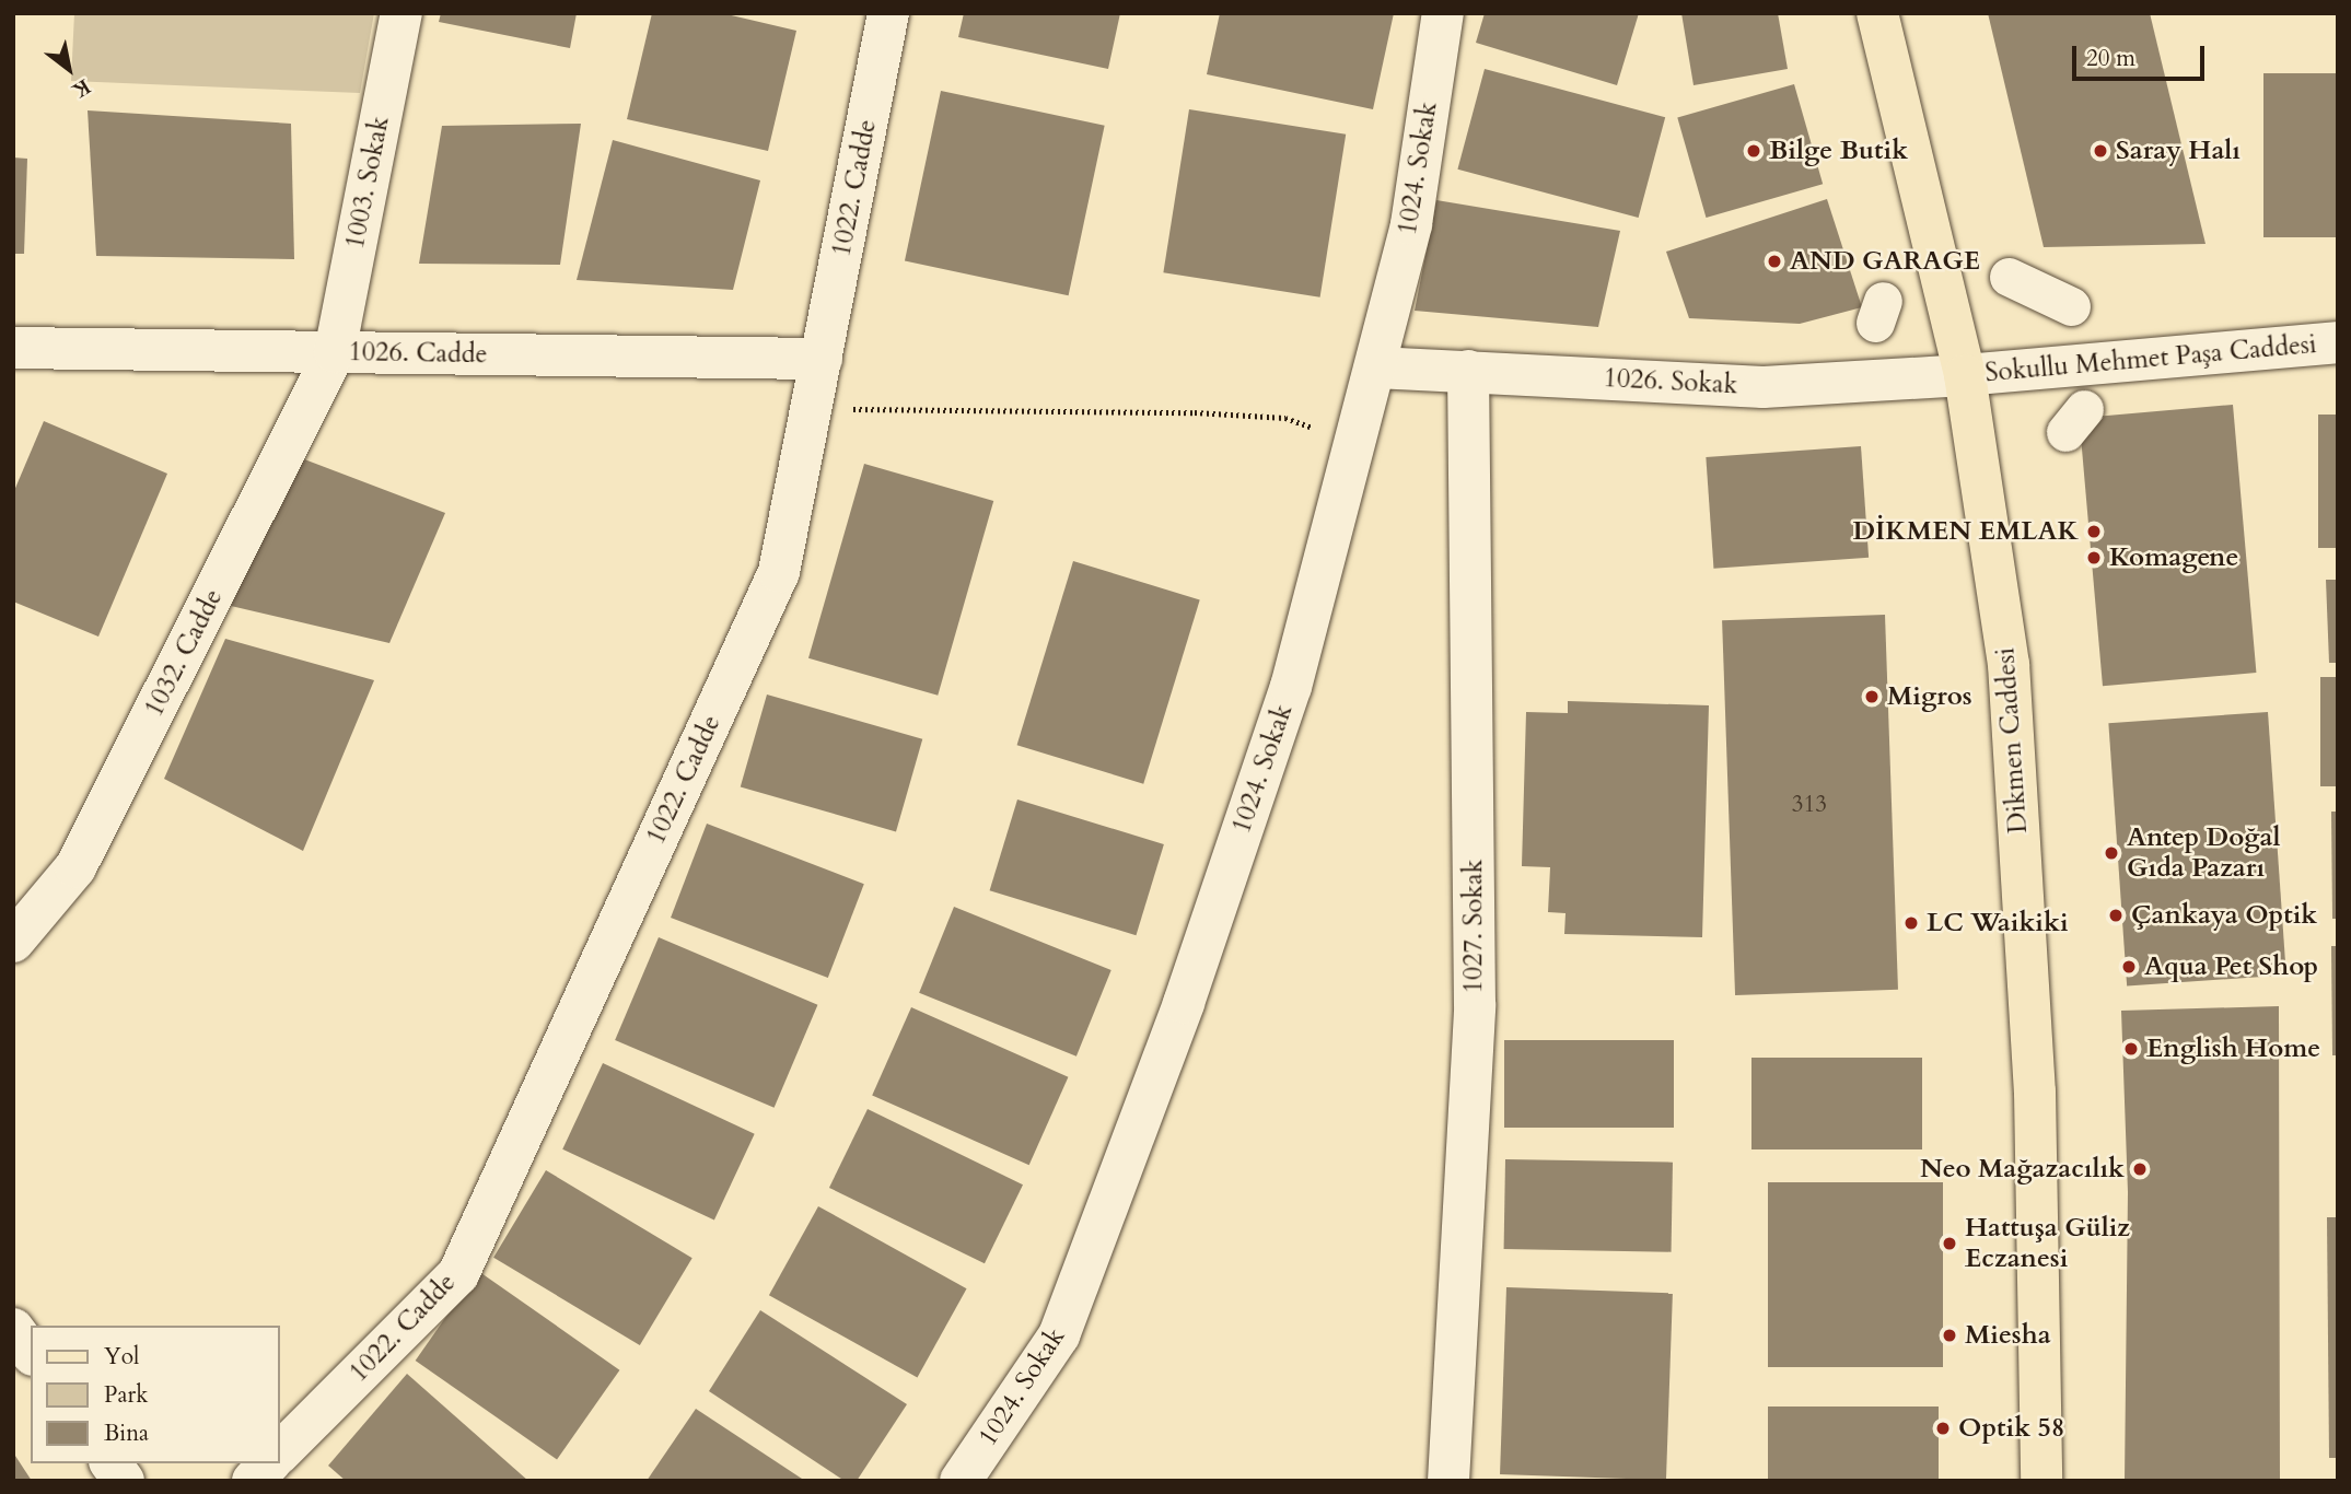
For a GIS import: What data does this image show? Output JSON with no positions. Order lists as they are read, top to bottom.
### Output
{
  "streets": {
    "main road": ["Dikmen Caddesi"],
    "street": [
      "1024. Sokak",
      "1003. Sokak",
      "1022. Cadde",
      "1026. Cadde",
      "Sokullu Mehmet Paşa Caddesi",
      "1026. Sokak",
      "1032. Cadde",
      "1027. Sokak"
    ]
  },
  "crossings": [
    ["1024. Sokak", "1026. Sokak"],
    ["1003. Sokak", "1026. Cadde"],
    ["1003. Sokak", "1032. Cadde"],
    ["1022. Cadde", "1026. Cadde"],
    ["1026. Cadde", "1032. Cadde"],
    ["Sokullu Mehmet Paşa Caddesi", "1026. Sokak"],
    ["Sokullu Mehmet Paşa Caddesi", "Dikmen Caddesi"],
    ["1026. Sokak", "Dikmen Caddesi"],
    ["1026. Sokak", "1027. Sokak"]
  ],
  "places": [
    "Bilge Butik",
    "Saray Halı",
    "AND GARAGE",
    "DİKMEN EMLAK",
    "Komagene",
    "Migros",
    "Antep Doğal Gıda Pazarı",
    "Çankaya Optik",
    "LC Waikiki",
    "Aqua Pet Shop",
    "English Home",
    "Neo Mağazacılık",
    "Hattuşa Güliz Eczanesi",
    "Miesha",
    "Optik 58"
  ],
  "house_numbers": ["313"],
  "legend": ["Yol", "Park", "Bina"],
  "scale_bar": "20 m",
  "north": "bottom right"
}
